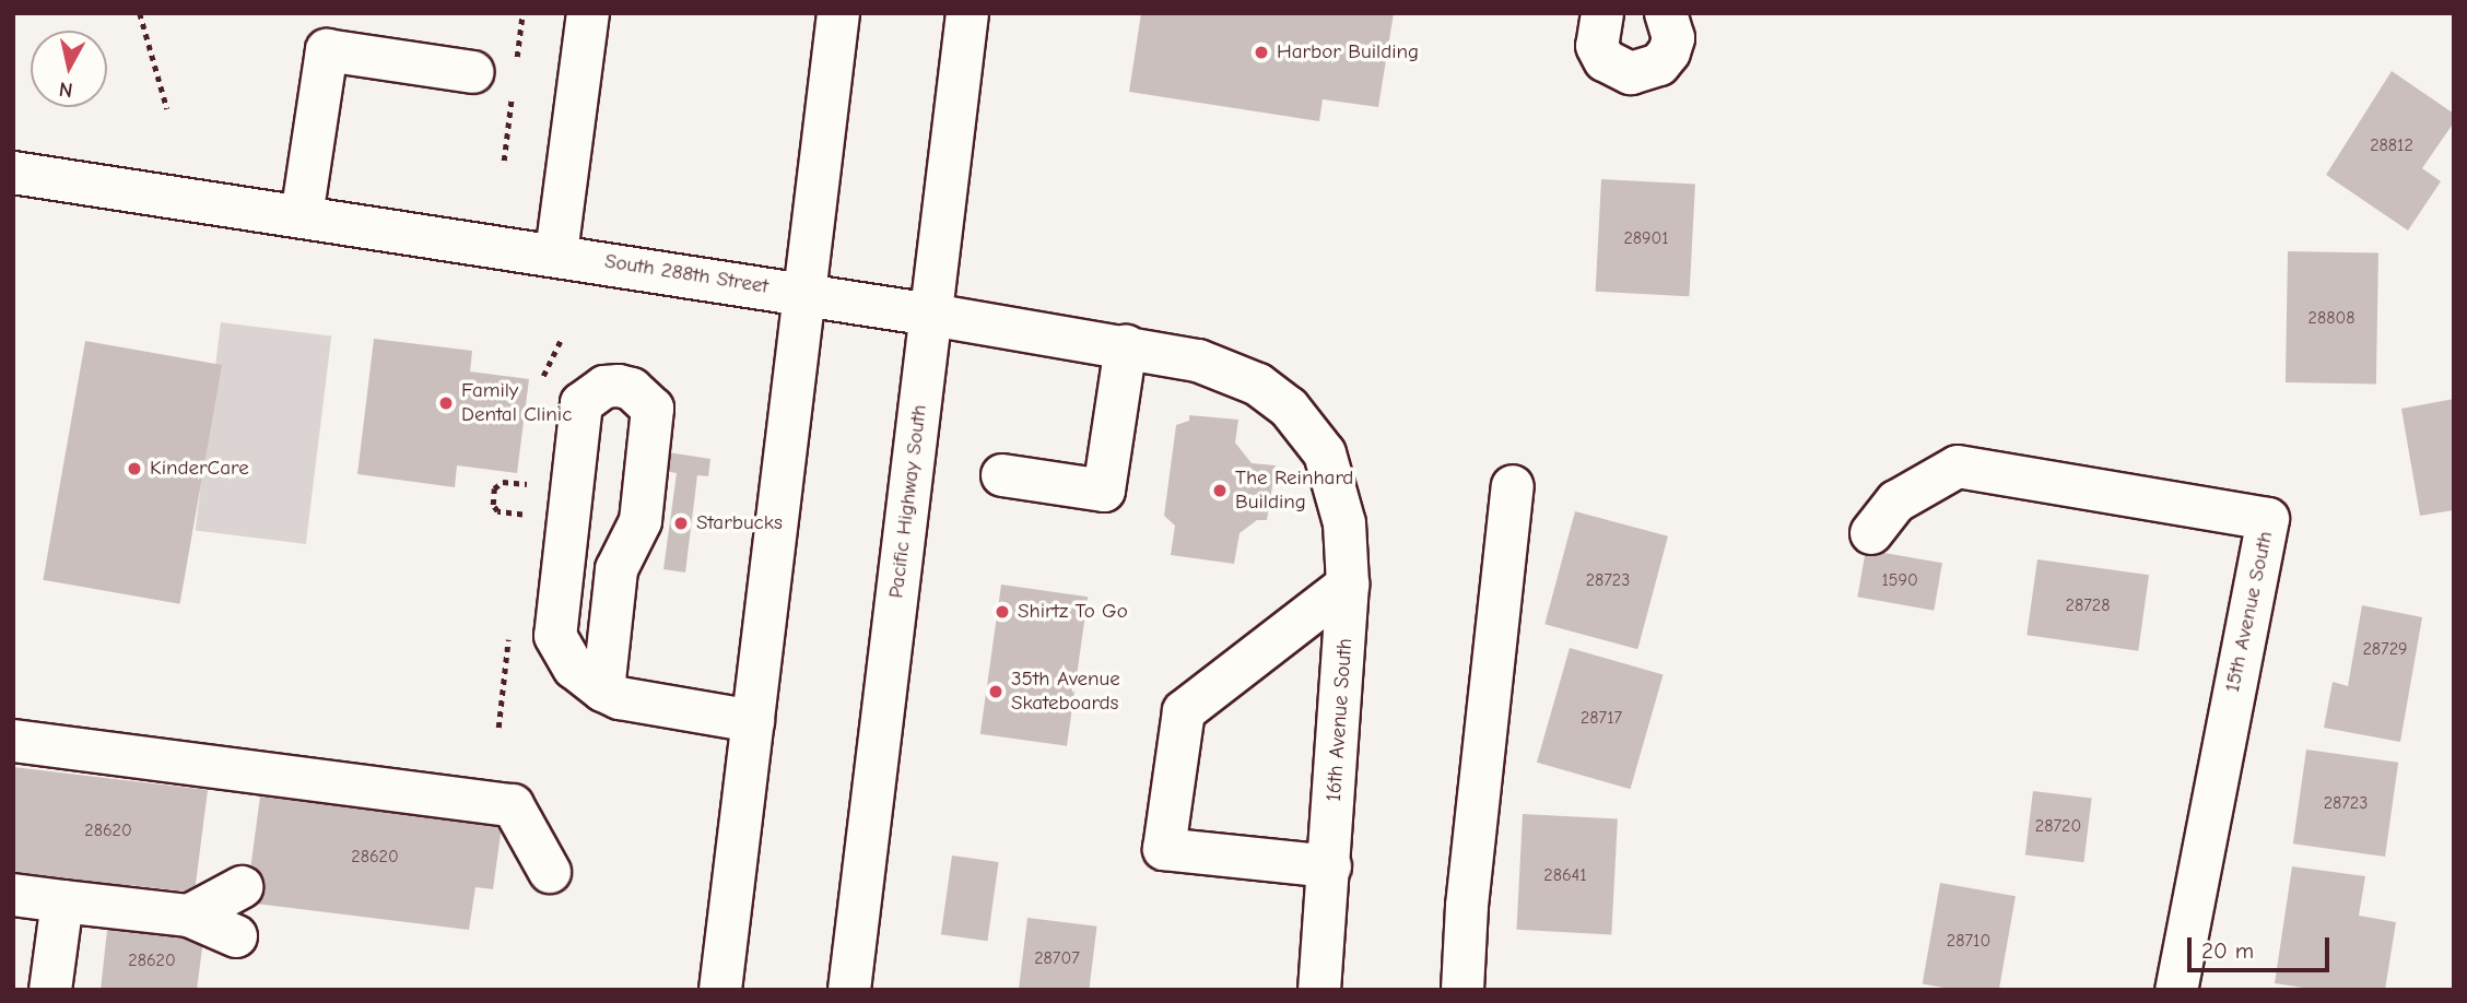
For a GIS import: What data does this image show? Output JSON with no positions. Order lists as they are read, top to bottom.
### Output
{
  "streets": {
    "main road": [
      "South 288th Street",
      "Pacific Highway South",
      "15th Avenue South",
      "16th Avenue South"
    ]
  },
  "crossings": [
    ["South 288th Street", "Pacific Highway South"],
    ["South 288th Street", "16th Avenue South"]
  ],
  "places": [
    "Harbor Building",
    "Family Dental Clinic",
    "KinderCare",
    "The Reinhard Building",
    "Starbucks",
    "Shirtz To Go",
    "35th Avenue Skateboards"
  ],
  "house_numbers": [
    "28812",
    "28901",
    "28808",
    "28723",
    "1590",
    "28728",
    "28729",
    "28717",
    "28723",
    "28720",
    "28620",
    "28620",
    "28641",
    "28710",
    "28707",
    "28620"
  ],
  "scale_bar": "20 m",
  "north": "bottom"
}
